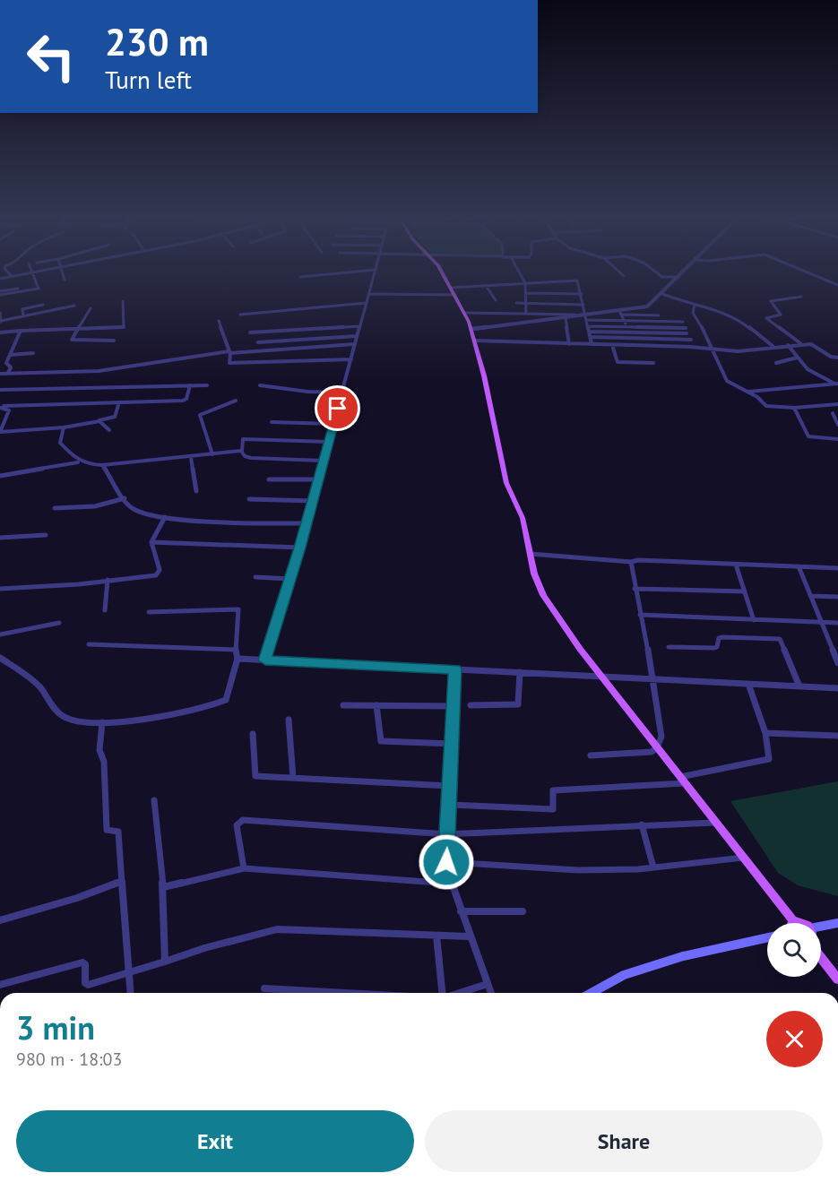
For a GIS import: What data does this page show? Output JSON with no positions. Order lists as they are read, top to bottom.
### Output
{
  "page": {
    "turn": ["230 m", "Turn left"],
    "heading": ["3 min", "980 m · 18:03"],
    "buttons": ["Exit", "Share"]
  }
}
